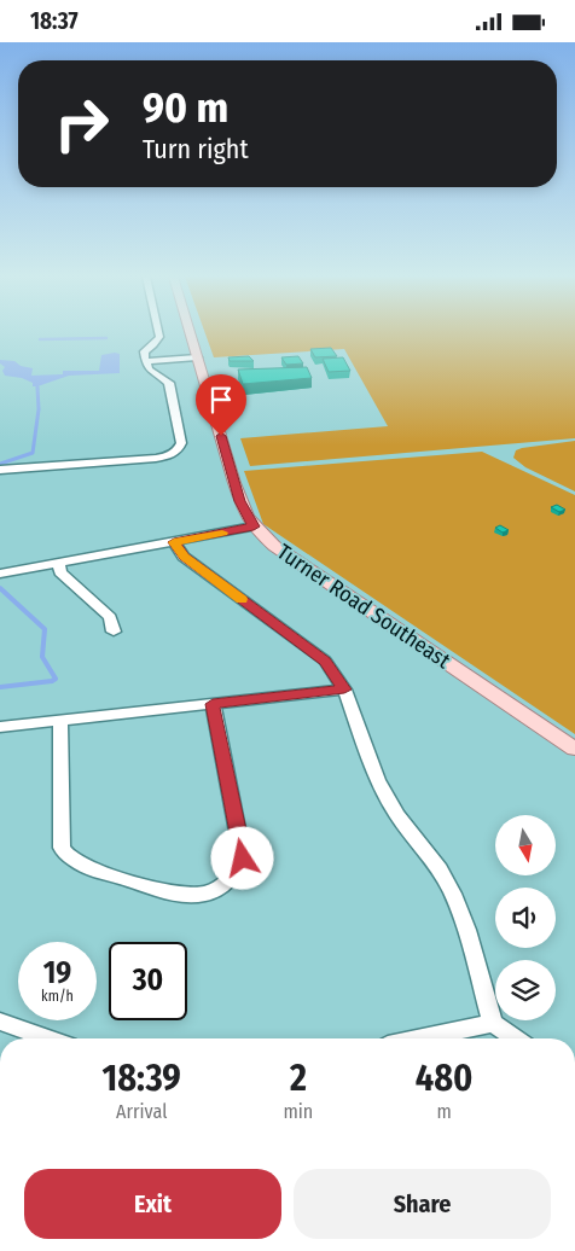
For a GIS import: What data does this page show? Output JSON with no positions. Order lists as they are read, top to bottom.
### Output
{
  "streets": {
    "main road": ["Turner Road Southeast"]
  },
  "north": "bottom",
  "page": {
    "status": "18:37",
    "turn": ["90 m", "Turn right"],
    "speed": "19 km/h",
    "limit": "30",
    "eta": [
      "18:39",
      "Arrival",
      "2",
      "min",
      "480",
      "m"
    ],
    "buttons": ["Exit", "Share"]
  }
}
